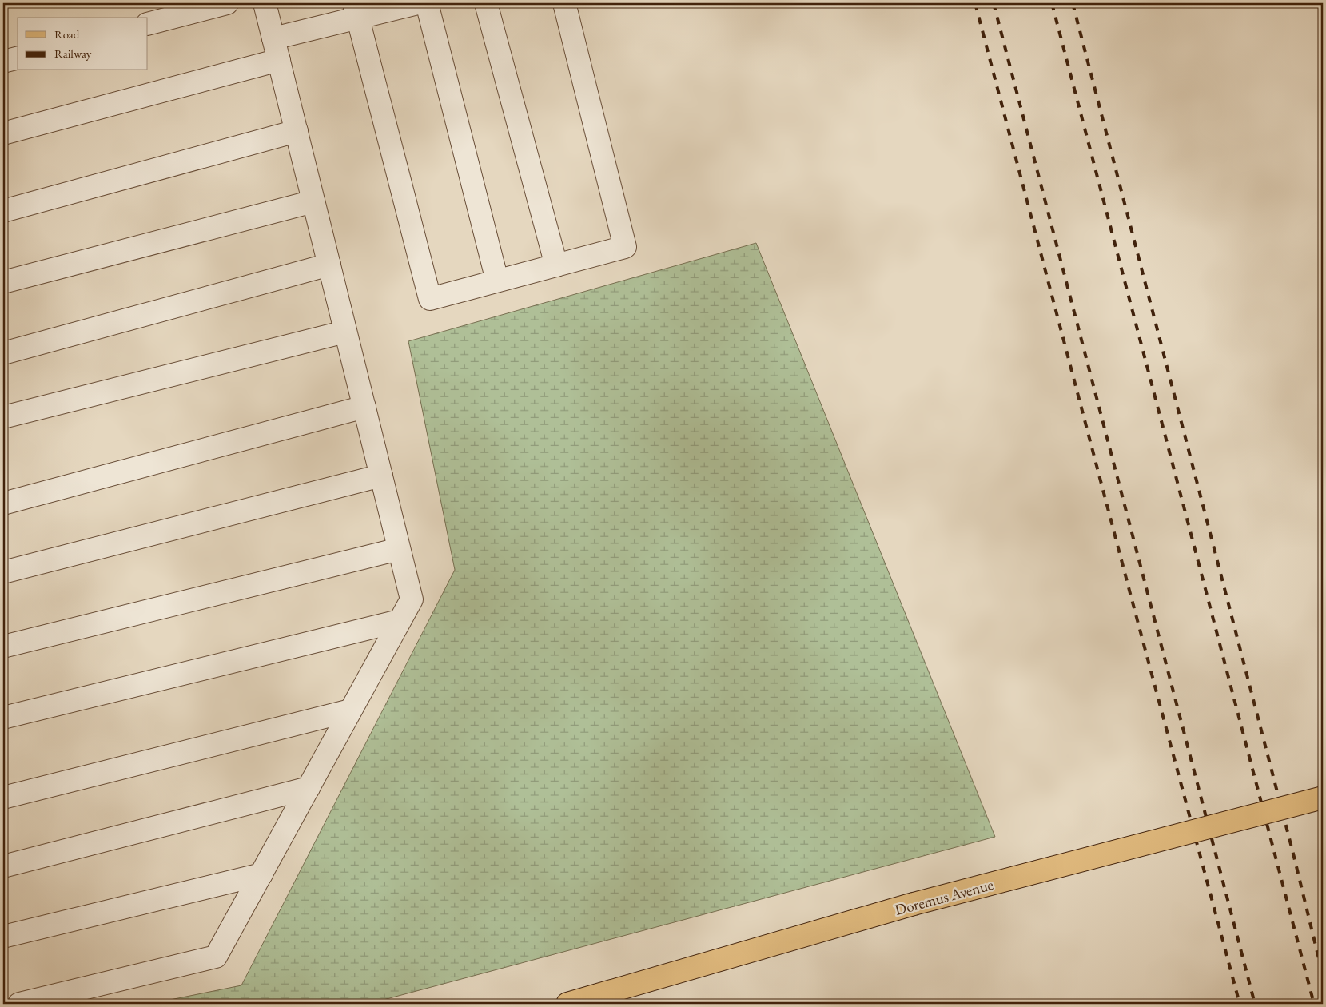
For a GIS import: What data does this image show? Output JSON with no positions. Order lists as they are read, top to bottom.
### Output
{
  "streets": {
    "main road": ["Doremus Avenue"]
  },
  "legend": ["Road", "Railway"]
}
